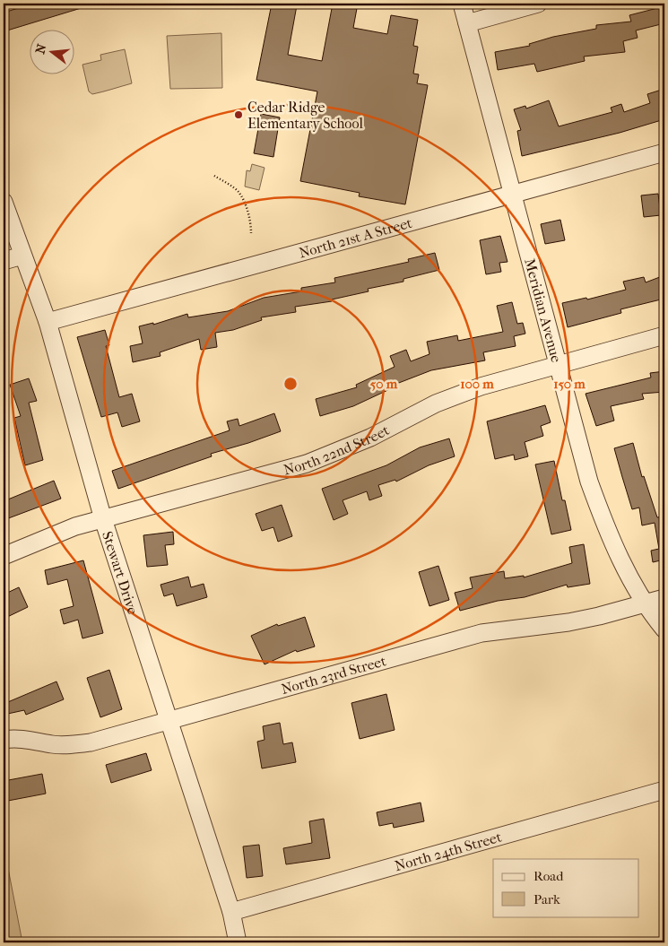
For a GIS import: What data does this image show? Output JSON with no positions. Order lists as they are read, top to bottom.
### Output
{
  "streets": {
    "street": [
      "North 21st A Street",
      "Meridian Avenue",
      "North 22nd Street",
      "Stewart Drive",
      "North 23rd Street",
      "North 24th Street"
    ]
  },
  "crossings": [
    ["North 21st A Street", "Meridian Avenue"],
    ["North 21st A Street", "Stewart Drive"],
    ["Meridian Avenue", "North 22nd Street"],
    ["Meridian Avenue", "North 23rd Street"],
    ["North 22nd Street", "Stewart Drive"],
    ["Stewart Drive", "North 23rd Street"],
    ["Stewart Drive", "North 24th Street"]
  ],
  "places": ["Cedar Ridge Elementary School"],
  "legend": ["Road", "Park"],
  "north": "left",
  "rings": ["50 m", "100 m", "150 m"]
}
